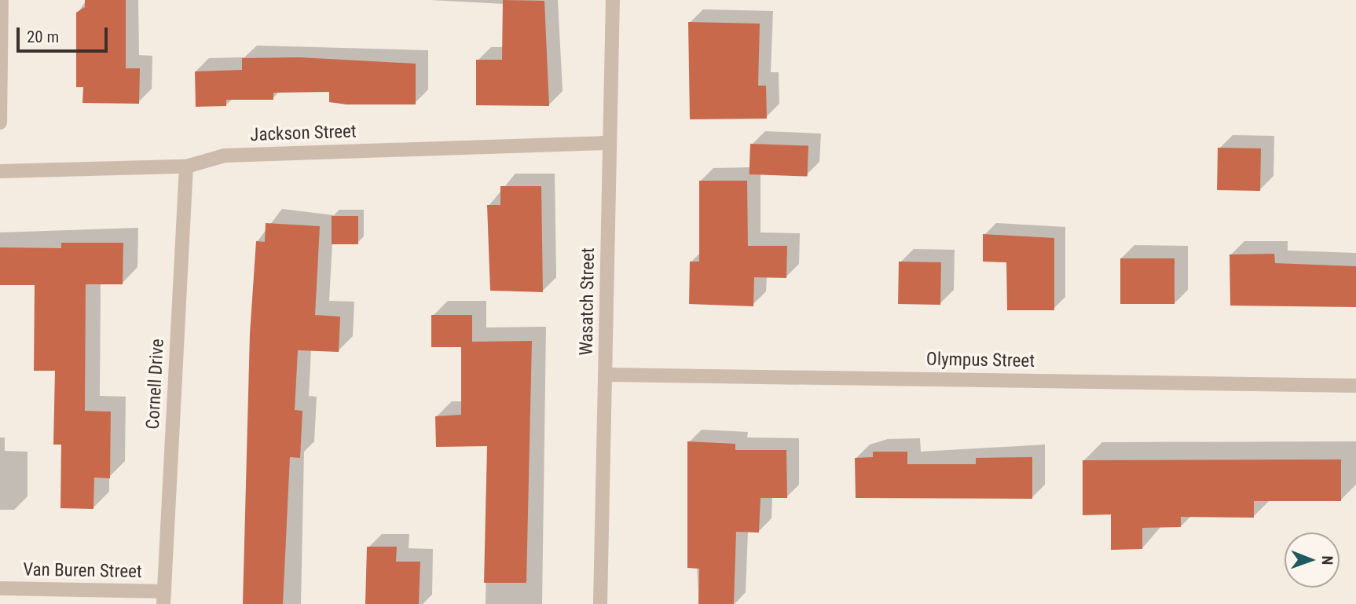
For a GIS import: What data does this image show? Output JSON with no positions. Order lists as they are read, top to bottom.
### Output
{
  "streets": {
    "street": [
      "Jackson Street",
      "Wasatch Street",
      "Olympus Street",
      "Cornell Drive",
      "Van Buren Street"
    ]
  },
  "crossings": [
    ["Jackson Street", "Wasatch Street"],
    ["Jackson Street", "Cornell Drive"],
    ["Wasatch Street", "Olympus Street"],
    ["Cornell Drive", "Van Buren Street"]
  ],
  "scale_bar": "20 m",
  "north": "right"
}
